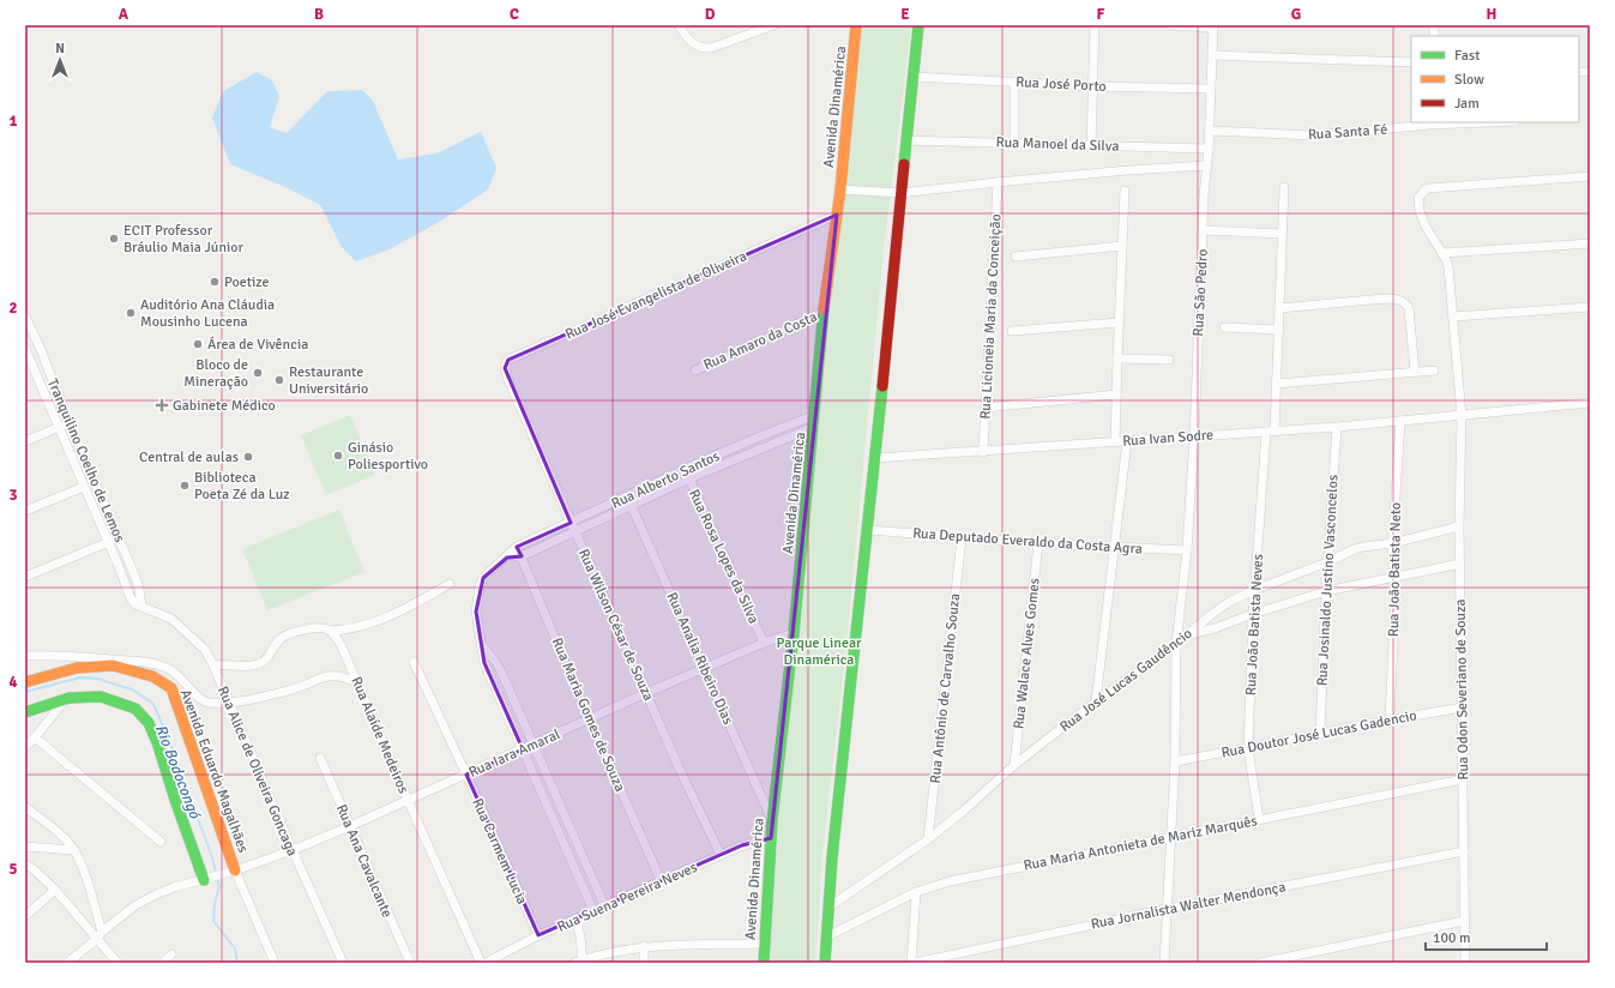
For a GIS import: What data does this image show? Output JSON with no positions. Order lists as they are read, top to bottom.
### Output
{
  "streets": {
    "main road": ["Avenida Dinamérica", "Avenida Eduardo Magalhães"],
    "street": [
      "Rua José Porto",
      "Rua Santa Fé",
      "Rua Manoel da Silva",
      "Rua São Pedro",
      "Rua José Evangelista de Oliveira",
      "Rua Licioneia Maria da Conceição",
      "Rua Amaro da Costa",
      "Rua Ivan Sodre",
      "Tranquilino Coelho de Lemos",
      "Rua Alberto Santos",
      "Rua Deputado Everaldo da Costa Agra",
      "Rua Rosa Lopes da Silva",
      "Rua João Batista Neto",
      "Rua Josinaldo Justino Vasconcelos",
      "Rua Wilson César de Souza",
      "Rua João Batista Neves",
      "Rua Walace Alves Gomes",
      "Rua Analia Ribeiro Dias",
      "Rua José Lucas Gaudêncio",
      "Rua Antônio de Carvalho Souza",
      "Rua Odon Severiano de Souza",
      "Rua Maria Gomes de Souza",
      "Rua Doutor José Lucas Gadencio",
      "Rua Alaíde Medeiros",
      "Rua Iara Amaral",
      "Rua Alice de Oliveira Goncaga",
      "Rua Maria Antonieta de Mariz Marquês",
      "Rua Carmem Lucia",
      "Rua Ana Cavalcante",
      "Rua Suena Pereira Neves",
      "Rua Jornalista Walter Mendonça"
    ]
  },
  "crossings": [
    ["Rua José Porto", "Rua São Pedro"],
    ["Avenida Dinamérica", "Rua José Evangelista de Oliveira"],
    ["Avenida Dinamérica", "Rua Amaro da Costa"],
    ["Avenida Dinamérica", "Rua Alberto Santos"],
    ["Avenida Dinamérica", "Rua Analia Ribeiro Dias"],
    ["Avenida Dinamérica", "Rua Iara Amaral"],
    ["Avenida Dinamérica", "Rua Suena Pereira Neves"],
    ["Rua Santa Fé", "Rua São Pedro"],
    ["Rua Manoel da Silva", "Rua São Pedro"],
    ["Rua São Pedro", "Rua Ivan Sodre"],
    ["Rua São Pedro", "Rua Deputado Everaldo da Costa Agra"],
    ["Rua São Pedro", "Rua José Lucas Gaudêncio"],
    ["Rua São Pedro", "Rua Doutor José Lucas Gadencio"],
    ["Rua São Pedro", "Rua Maria Antonieta de Mariz Marquês"],
    ["Rua São Pedro", "Rua Jornalista Walter Mendonça"],
    ["Rua José Evangelista de Oliveira", "Rua Wilson César de Souza"],
    ["Rua Licioneia Maria da Conceição", "Rua Ivan Sodre"],
    ["Rua Ivan Sodre", "Rua João Batista Neto"],
    ["Rua Ivan Sodre", "Rua Josinaldo Justino Vasconcelos"],
    ["Rua Ivan Sodre", "Rua João Batista Neves"],
    ["Rua Ivan Sodre", "Rua Odon Severiano de Souza"],
    ["Tranquilino Coelho de Lemos", "Rua Alice de Oliveira Goncaga"],
    ["Rua Alberto Santos", "Rua Rosa Lopes da Silva"],
    ["Rua Alberto Santos", "Rua Wilson César de Souza"],
    ["Rua Alberto Santos", "Rua Analia Ribeiro Dias"],
    ["Rua Alberto Santos", "Rua Maria Gomes de Souza"],
    ["Rua Deputado Everaldo da Costa Agra", "Rua Walace Alves Gomes"],
    ["Rua Deputado Everaldo da Costa Agra", "Rua Antônio de Carvalho Souza"],
    ["Rua Rosa Lopes da Silva", "Rua Iara Amaral"],
    ["Rua João Batista Neto", "Rua José Lucas Gaudêncio"],
    ["Rua João Batista Neto", "Rua Doutor José Lucas Gadencio"],
    ["Rua Josinaldo Justino Vasconcelos", "Rua José Lucas Gaudêncio"],
    ["Rua Josinaldo Justino Vasconcelos", "Rua Doutor José Lucas Gadencio"],
    ["Rua Wilson César de Souza", "Rua Iara Amaral"],
    ["Rua Wilson César de Souza", "Rua Suena Pereira Neves"],
    ["Rua João Batista Neves", "Rua José Lucas Gaudêncio"],
    ["Rua João Batista Neves", "Rua Doutor José Lucas Gadencio"],
    ["Rua João Batista Neves", "Rua Maria Antonieta de Mariz Marquês"],
    ["Rua Walace Alves Gomes", "Rua José Lucas Gaudêncio"],
    ["Rua Analia Ribeiro Dias", "Rua Iara Amaral"],
    ["Rua José Lucas Gaudêncio", "Rua Antônio de Carvalho Souza"],
    ["Rua José Lucas Gaudêncio", "Rua Odon Severiano de Souza"],
    ["Rua Odon Severiano de Souza", "Rua Doutor José Lucas Gadencio"],
    ["Rua Odon Severiano de Souza", "Rua Maria Antonieta de Mariz Marquês"],
    ["Rua Odon Severiano de Souza", "Rua Jornalista Walter Mendonça"],
    ["Rua Maria Gomes de Souza", "Rua Iara Amaral"],
    ["Rua Maria Gomes de Souza", "Rua Suena Pereira Neves"],
    ["Rua Alaíde Medeiros", "Rua Iara Amaral"],
    ["Rua Iara Amaral", "Avenida Eduardo Magalhães"],
    ["Rua Iara Amaral", "Rua Alice de Oliveira Goncaga"],
    ["Rua Iara Amaral", "Rua Carmem Lucia"],
    ["Rua Iara Amaral", "Rua Ana Cavalcante"],
    ["Rua Carmem Lucia", "Rua Suena Pereira Neves"]
  ],
  "water": ["Rio Bodocongó"],
  "parks": ["Parque Linear Dinamérica"],
  "places": {
    "other": [
      "ECIT Professor Bráulio Maia Júnior",
      "Poetize",
      "Auditório Ana Cláudia Mousinho Lucena",
      "Área de Vivência",
      "Bloco de Mineração",
      "Restaurante Universitário",
      "Ginásio Poliesportivo",
      "Central de aulas",
      "Biblioteca Poeta Zé da Luz"
    ],
    "health": ["Gabinete Médico"]
  },
  "legend": ["Fast", "Slow", "Jam"],
  "scale_bar": "100 m",
  "north": "top",
  "grid": {
    "columns": [
      "A",
      "B",
      "C",
      "D",
      "E",
      "F",
      "G",
      "H"
    ],
    "rows": [
      "1",
      "2",
      "3",
      "4",
      "5"
    ]
  }
}
